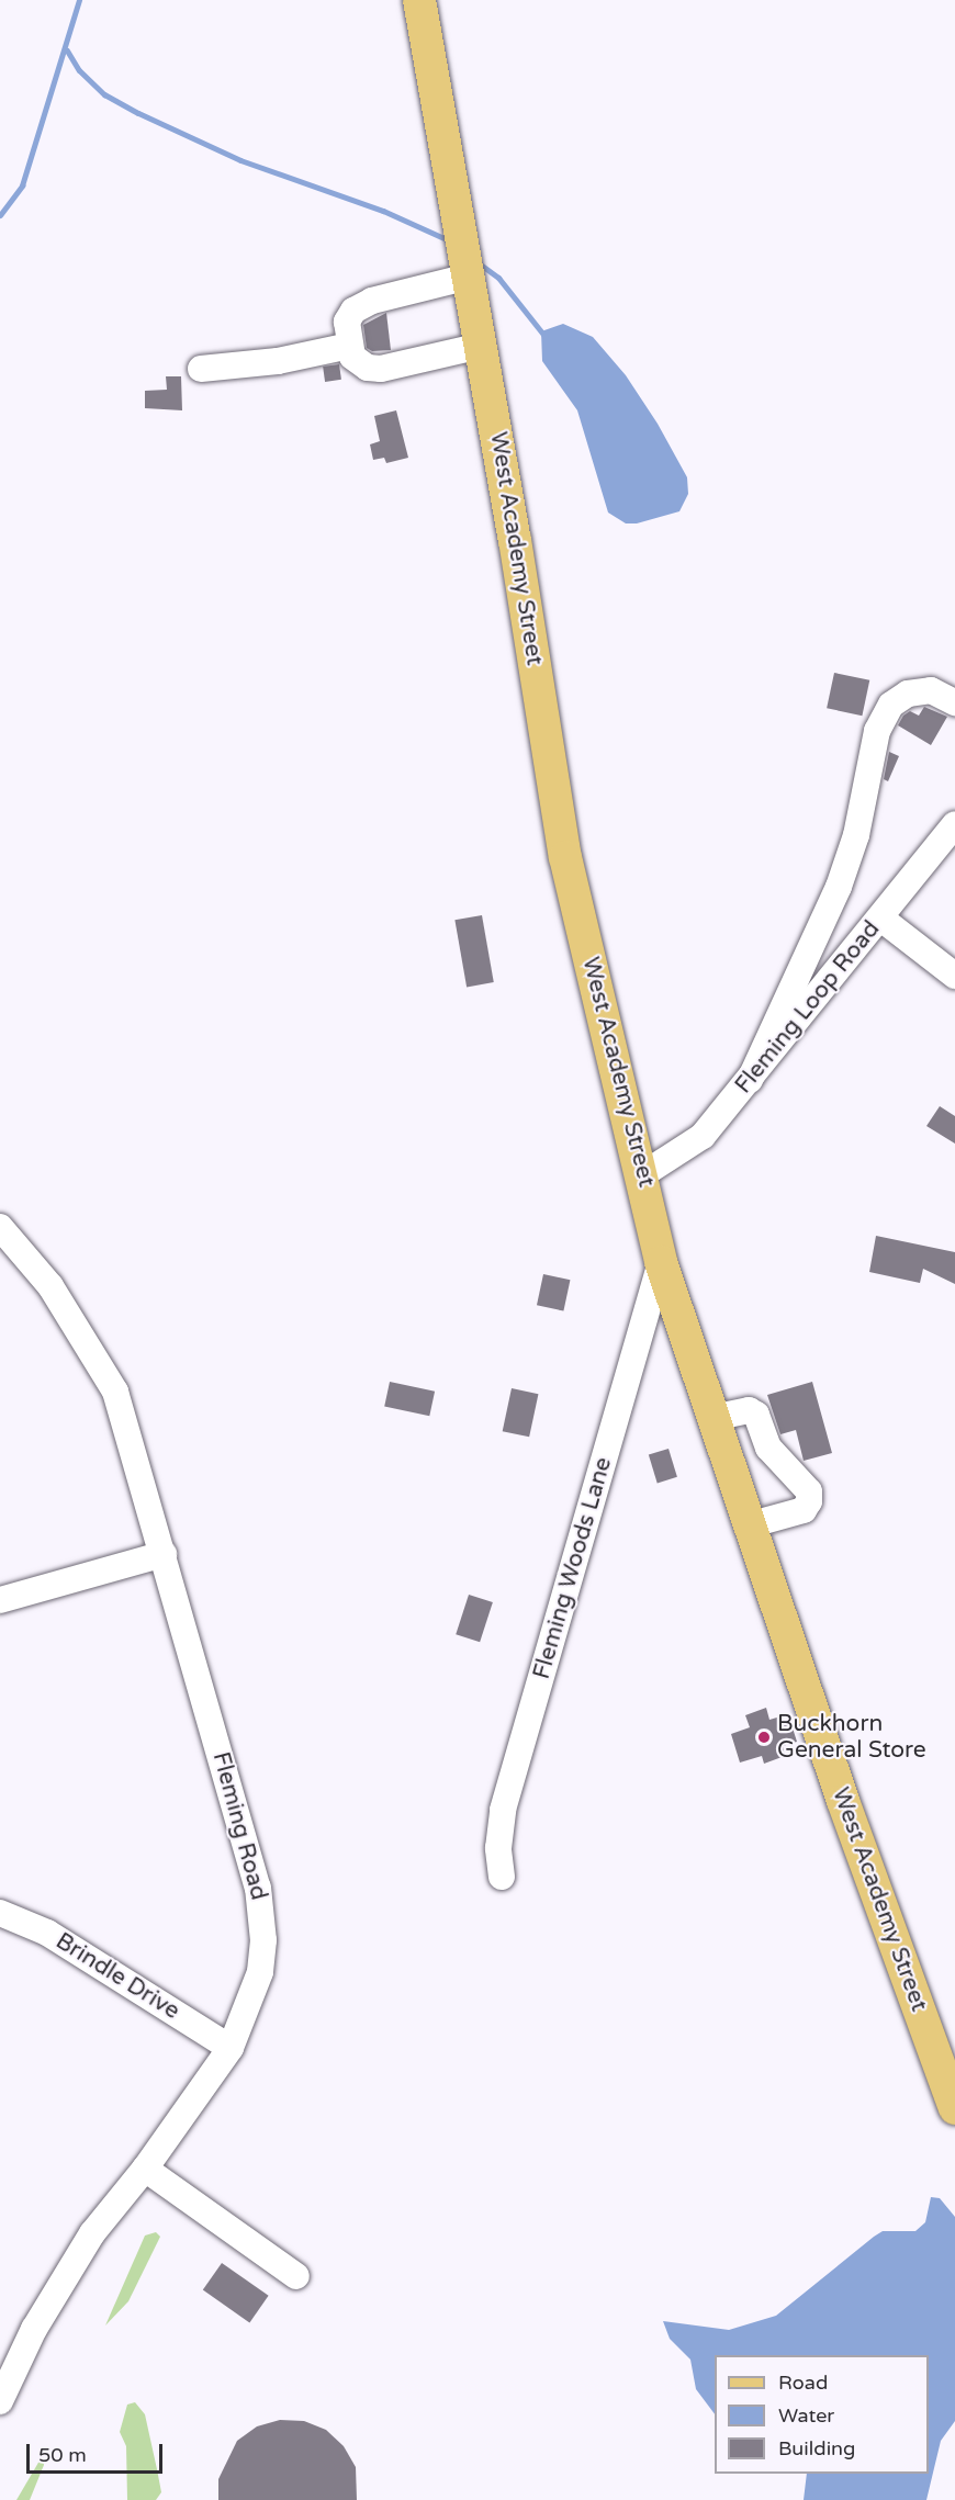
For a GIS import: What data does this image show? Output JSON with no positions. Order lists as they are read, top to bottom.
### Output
{
  "streets": {
    "main road": ["West Academy Street"],
    "street": [
      "Fleming Loop Road",
      "Fleming Woods Lane",
      "Fleming Road",
      "Brindle Drive"
    ]
  },
  "crossings": [
    ["West Academy Street", "Fleming Loop Road"],
    ["West Academy Street", "Fleming Woods Lane"],
    ["Fleming Road", "Brindle Drive"]
  ],
  "places": ["Buckhorn General Store"],
  "legend": ["Road", "Water", "Building"],
  "scale_bar": "50 m"
}
